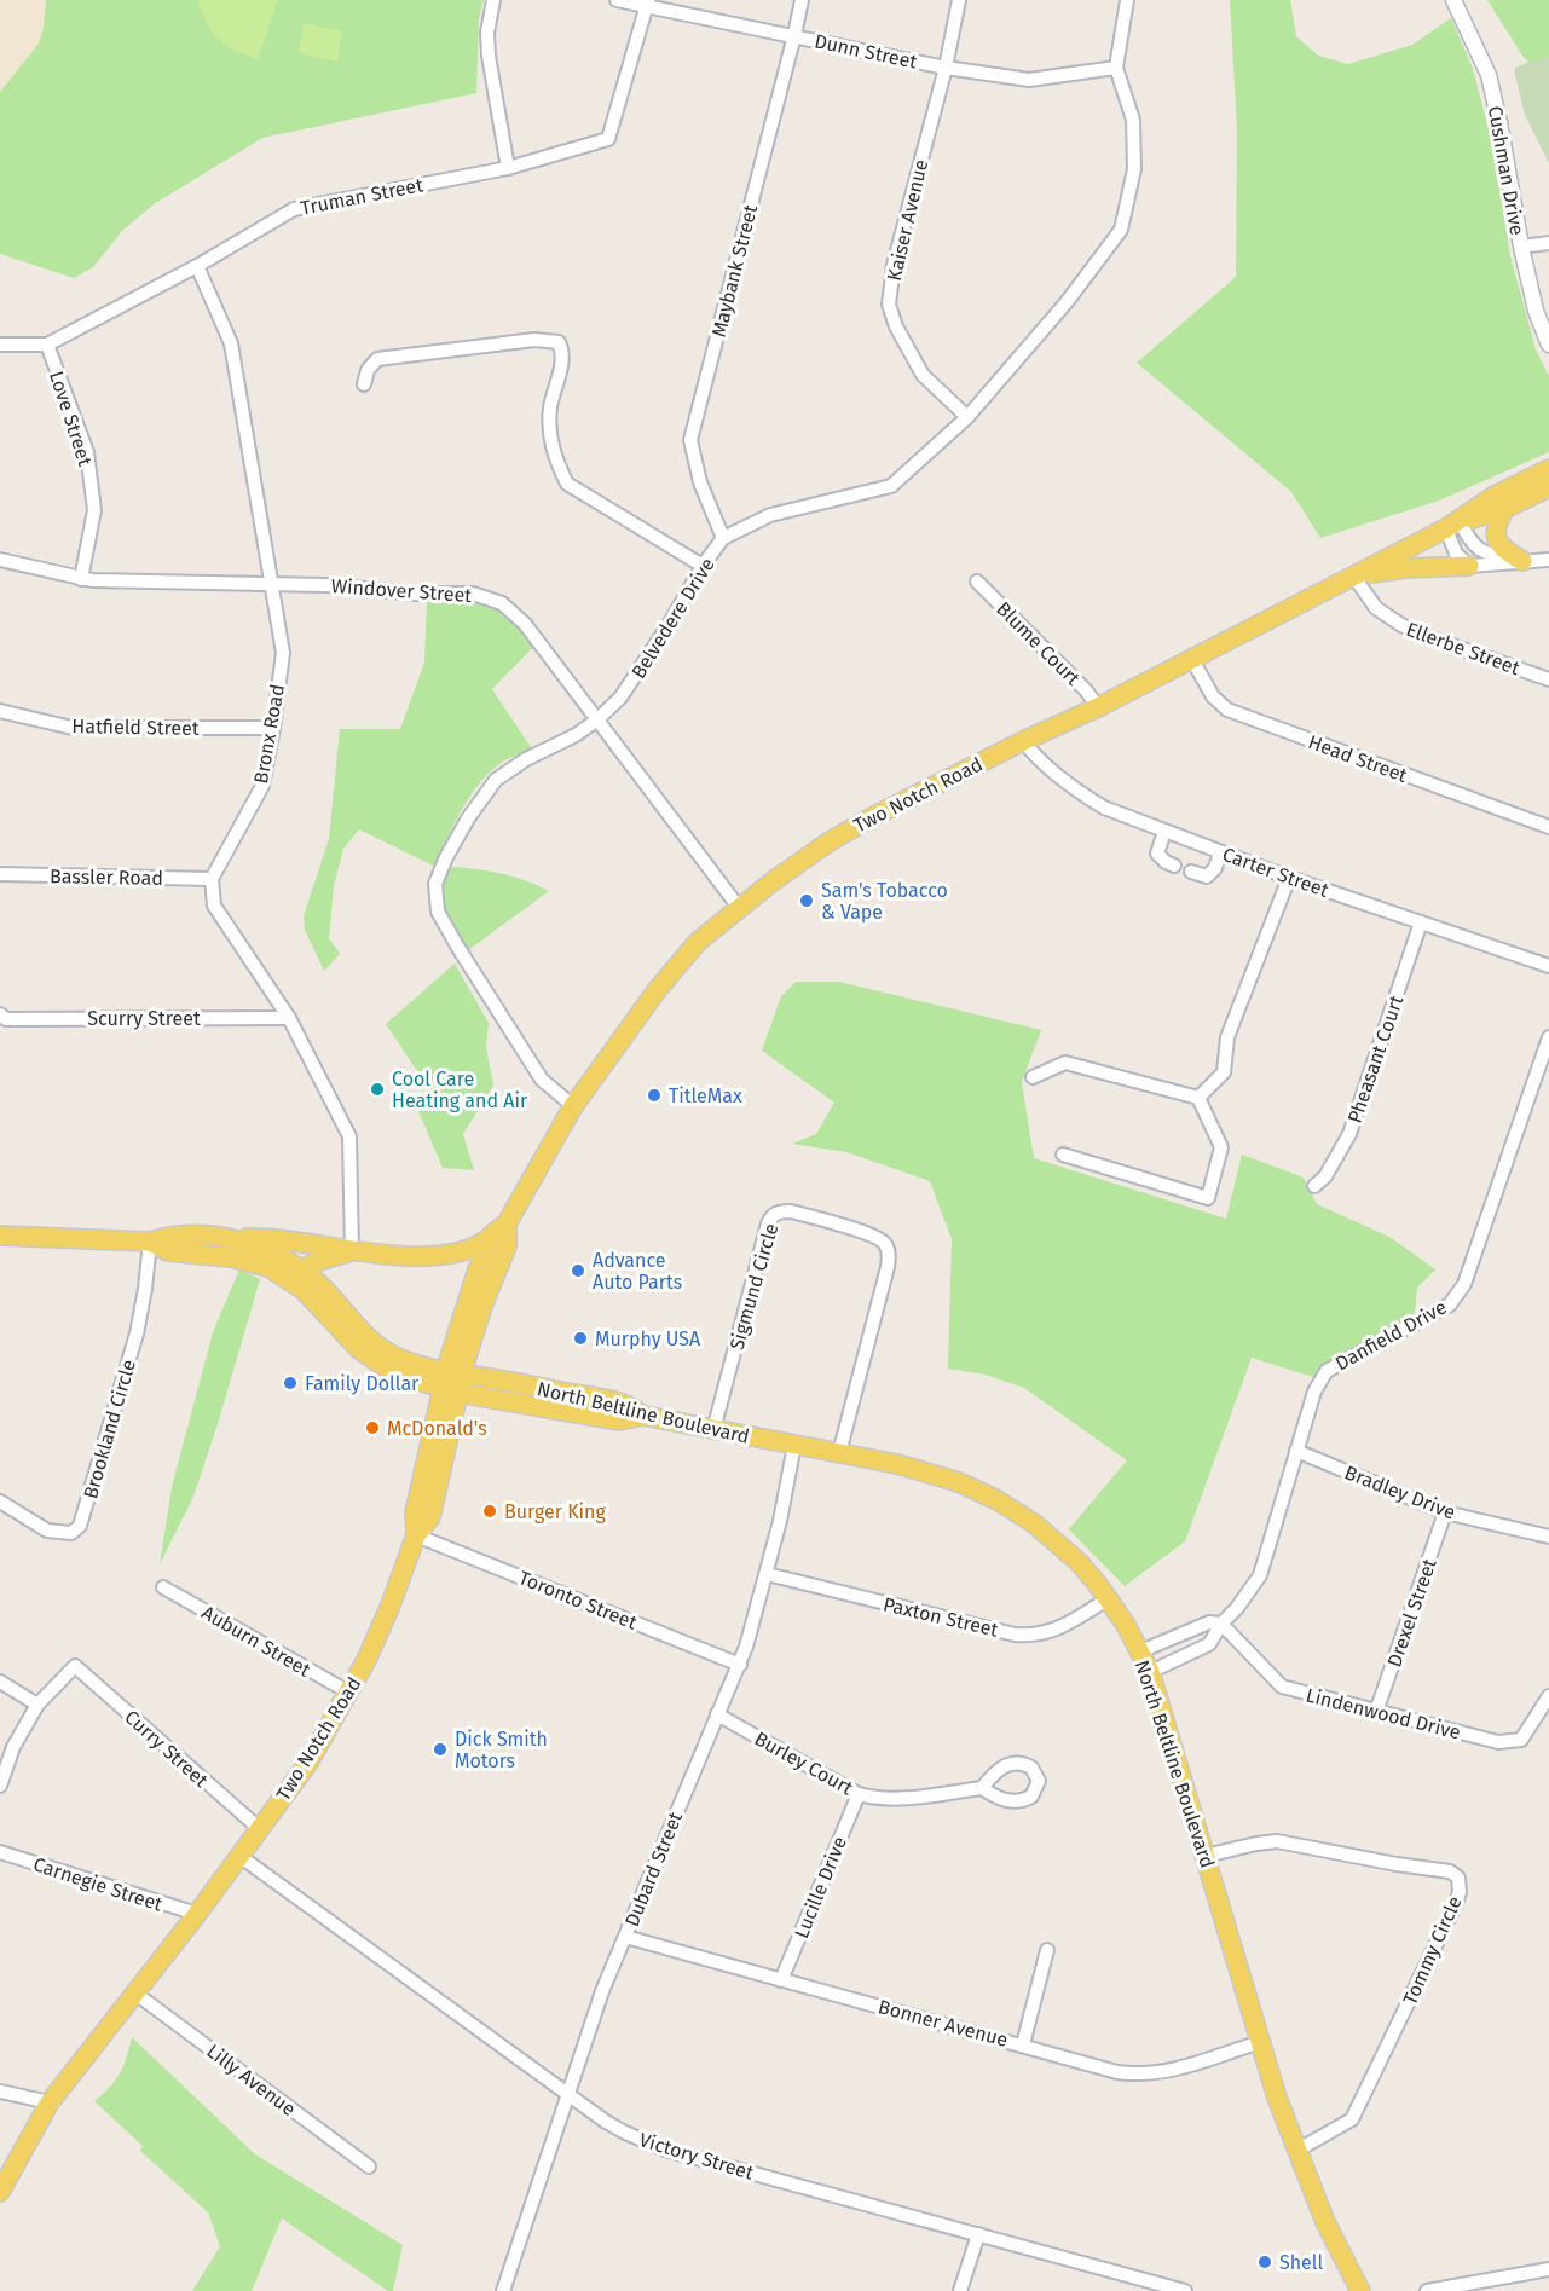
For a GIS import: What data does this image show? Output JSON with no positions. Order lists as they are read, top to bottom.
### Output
{
  "streets": {
    "main road": ["Two Notch Road", "North Beltline Boulevard"],
    "street": [
      "Dunn Street",
      "Cushman Drive",
      "Truman Street",
      "Kaiser Avenue",
      "Maybank Street",
      "Love Street",
      "Windover Street",
      "Belvedere Drive",
      "Blume Court",
      "Ellerbe Street",
      "Hatfield Street",
      "Bronx Road",
      "Head Street",
      "Carter Street",
      "Bassler Road",
      "Scurry Street",
      "Pheasant Court",
      "Sigmund Circle",
      "Danfield Drive",
      "Brookland Circle",
      "Bradley Drive",
      "Toronto Street",
      "Drexel Street",
      "Paxton Street",
      "Auburn Street",
      "Lindenwood Drive",
      "Curry Street",
      "Burley Court",
      "Dubard Street",
      "Carnegie Street",
      "Lucille Drive",
      "Tommy Circle",
      "Bonner Avenue",
      "Lilly Avenue",
      "Victory Street"
    ]
  },
  "crossings": [
    ["Dunn Street", "Truman Street"],
    ["Dunn Street", "Kaiser Avenue"],
    ["Dunn Street", "Maybank Street"],
    ["Dunn Street", "Belvedere Drive"],
    ["Truman Street", "Love Street"],
    ["Truman Street", "Bronx Road"],
    ["Kaiser Avenue", "Belvedere Drive"],
    ["Maybank Street", "Belvedere Drive"],
    ["Love Street", "Windover Street"],
    ["Windover Street", "Belvedere Drive"],
    ["Windover Street", "Bronx Road"],
    ["Windover Street", "Two Notch Road"],
    ["Belvedere Drive", "Two Notch Road"],
    ["Blume Court", "Two Notch Road"],
    ["Ellerbe Street", "Two Notch Road"],
    ["Hatfield Street", "Bronx Road"],
    ["Bronx Road", "Bassler Road"],
    ["Head Street", "Two Notch Road"],
    ["Two Notch Road", "Carter Street"],
    ["Two Notch Road", "North Beltline Boulevard"],
    ["Two Notch Road", "Toronto Street"],
    ["Two Notch Road", "Auburn Street"],
    ["Two Notch Road", "Curry Street"],
    ["Two Notch Road", "Carnegie Street"],
    ["Two Notch Road", "Lilly Avenue"],
    ["Two Notch Road", "Victory Street"],
    ["Carter Street", "Pheasant Court"],
    ["Sigmund Circle", "North Beltline Boulevard"],
    ["Danfield Drive", "North Beltline Boulevard"],
    ["Danfield Drive", "Bradley Drive"],
    ["Danfield Drive", "Lindenwood Drive"],
    ["North Beltline Boulevard", "Paxton Street"],
    ["North Beltline Boulevard", "Dubard Street"],
    ["North Beltline Boulevard", "Tommy Circle"],
    ["North Beltline Boulevard", "Bonner Avenue"],
    ["Bradley Drive", "Drexel Street"],
    ["Toronto Street", "Dubard Street"],
    ["Drexel Street", "Lindenwood Drive"],
    ["Paxton Street", "Dubard Street"],
    ["Burley Court", "Dubard Street"],
    ["Burley Court", "Lucille Drive"],
    ["Dubard Street", "Bonner Avenue"],
    ["Dubard Street", "Victory Street"],
    ["Lucille Drive", "Bonner Avenue"]
  ],
  "places": [
    "Sam's Tobacco & Vape",
    "Cool Care Heating and Air",
    "TitleMax",
    "Advance Auto Parts",
    "Murphy USA",
    "Family Dollar",
    "McDonald's",
    "Burger King",
    "Dick Smith Motors",
    "Shell"
  ]
}
